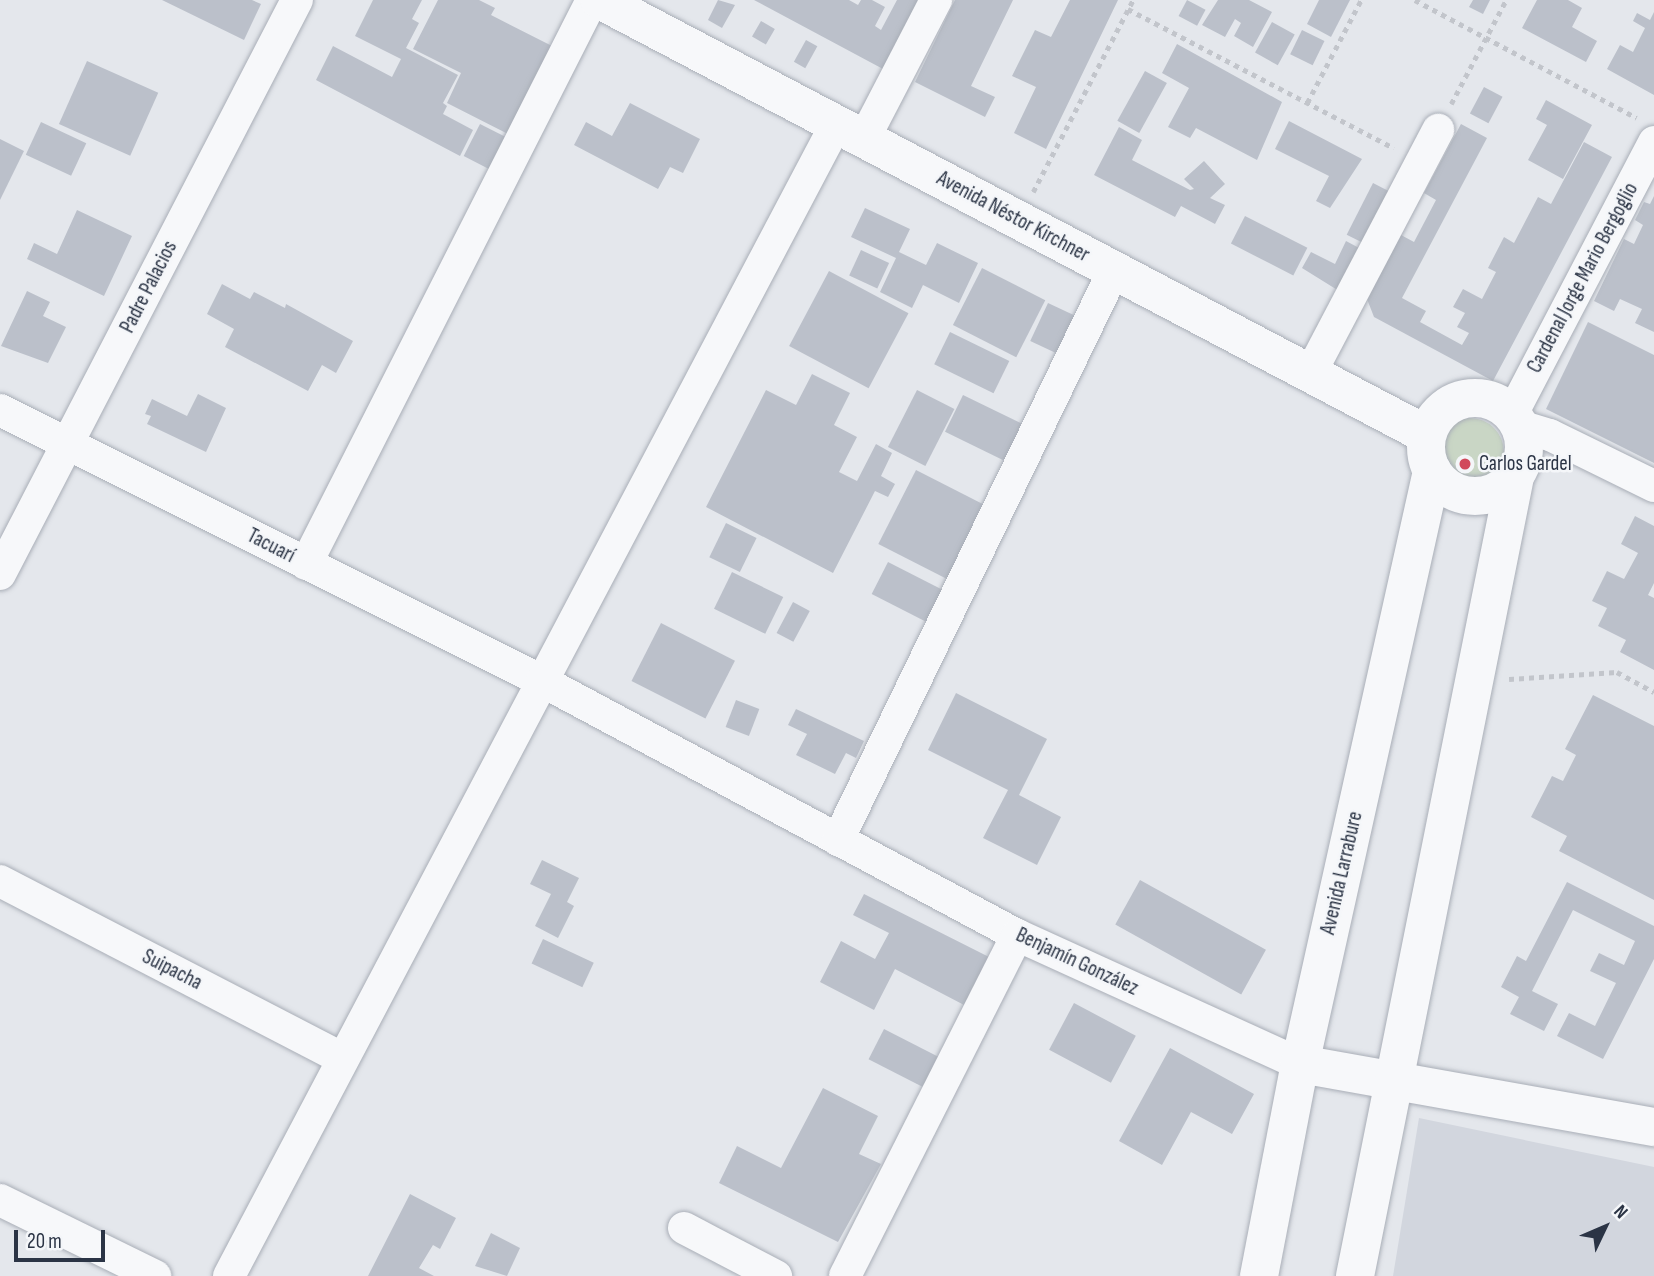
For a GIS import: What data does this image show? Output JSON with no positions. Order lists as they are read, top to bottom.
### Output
{
  "streets": {
    "street": [
      "Avenida Néstor Kirchner",
      "Cardenal Jorge Mario Bergoglio",
      "Padre Palacios",
      "Tacuarí",
      "Avenida Larrabure",
      "Benjamín González",
      "Suipacha"
    ]
  },
  "crossings": [
    ["Avenida Néstor Kirchner", "Cardenal Jorge Mario Bergoglio"],
    ["Avenida Néstor Kirchner", "Avenida Larrabure"],
    ["Cardenal Jorge Mario Bergoglio", "Avenida Larrabure"],
    ["Padre Palacios", "Tacuarí"],
    ["Tacuarí", "Benjamín González"],
    ["Avenida Larrabure", "Benjamín González"]
  ],
  "places": ["Carlos Gardel"],
  "scale_bar": "20 m",
  "north": "top right"
}
